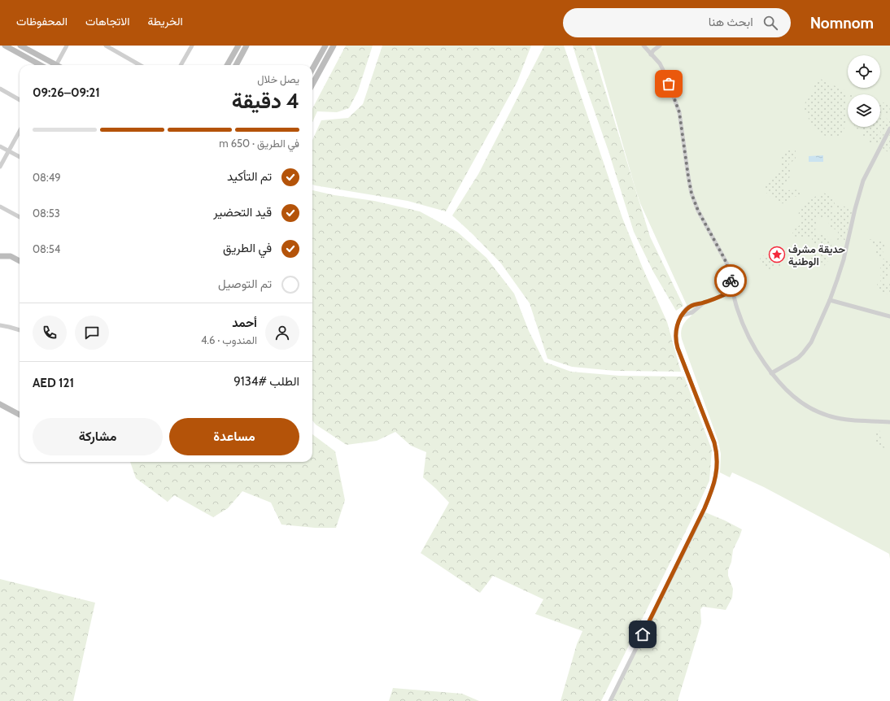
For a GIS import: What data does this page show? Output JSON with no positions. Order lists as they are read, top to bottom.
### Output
{
  "places": {
    "place": ["حديقة مشرف الوطنية"]
  },
  "page": {
    "header": "Nomnom",
    "search": "ابحث هنا",
    "nav": ["الخريطة", "الاتجاهات", "المحفوظات"],
    "heading": ["4 دقيقة", "يصل خلال", "09:21–09:26"],
    "panel": [
      "أحمد",
      "المندوب · 4.6",
      "الطلب #9134",
      "AED 121"
    ],
    "bar": "في الطريق · 650 m",
    "list": [
      ["تم التأكيد", "08:49"],
      ["قيد التحضير", "08:53"],
      ["في الطريق", "08:54"],
      "تم التوصيل"
    ],
    "buttons": ["مساعدة", "مشاركة"]
  }
}
